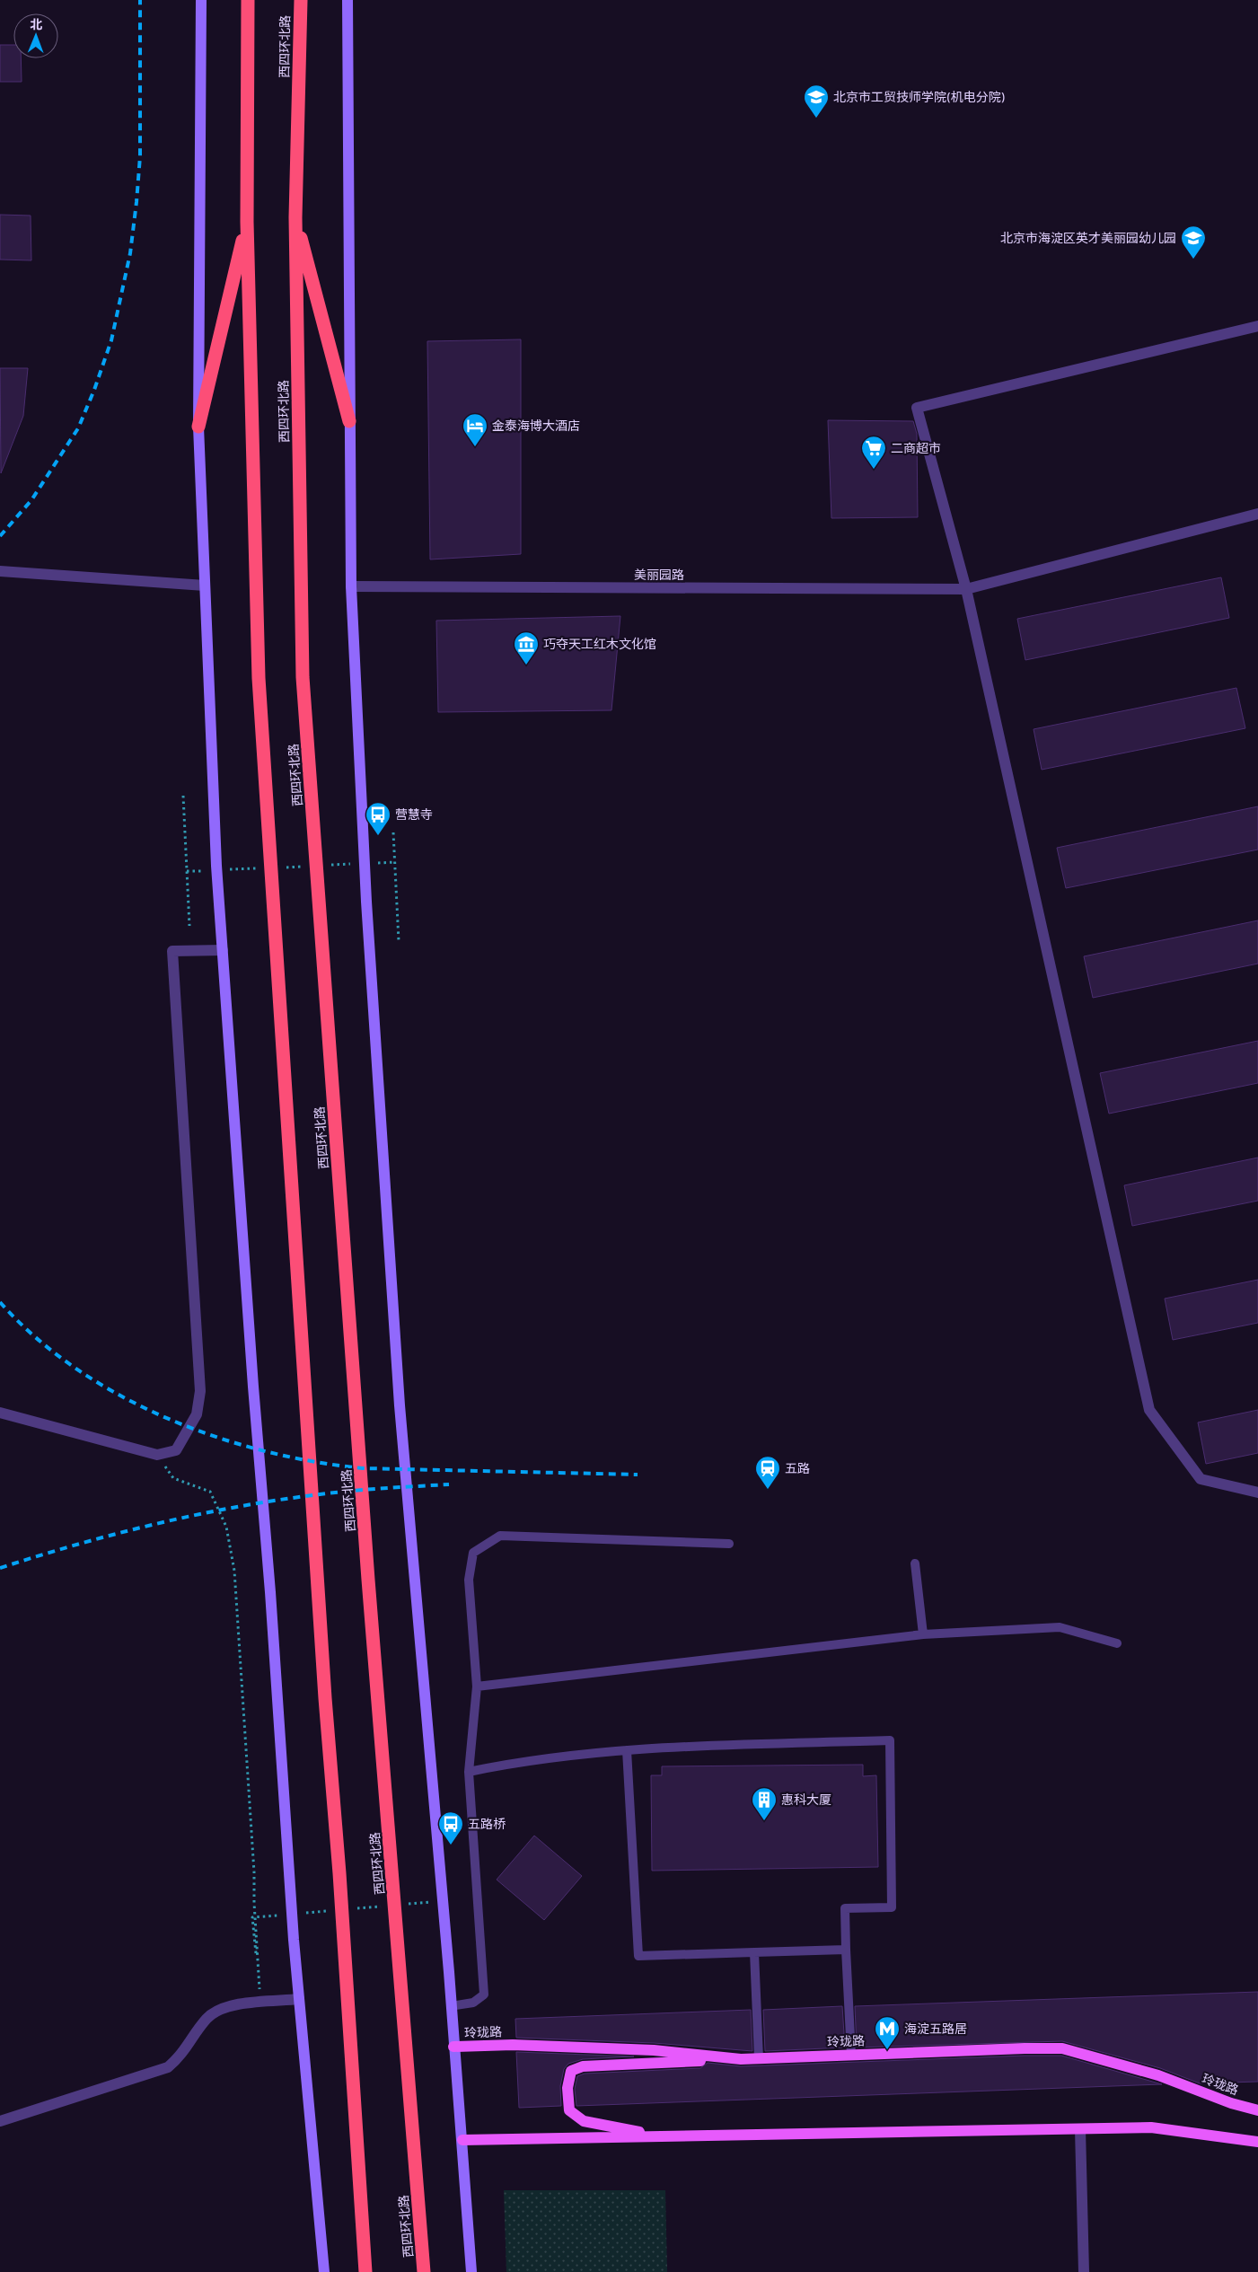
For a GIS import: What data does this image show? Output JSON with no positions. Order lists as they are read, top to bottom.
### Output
{
  "streets": {
    "highway": ["西四环北路"],
    "main road": ["玲珑路"],
    "street": ["美丽园路"]
  },
  "places": {
    "school or university": ["北京市工贸技师学院(机电分院)", "北京市海淀区英才美丽园幼儿园"],
    "hotel": ["金泰海博大酒店"],
    "supermarket": ["二商超市"],
    "museum": ["巧夺天工红木文化馆"],
    "bus stop": ["营慧寺", "五路桥"],
    "station": ["五路"],
    "building": ["惠科大厦"],
    "metro station": ["海淀五路居"]
  },
  "north": "top"
}
